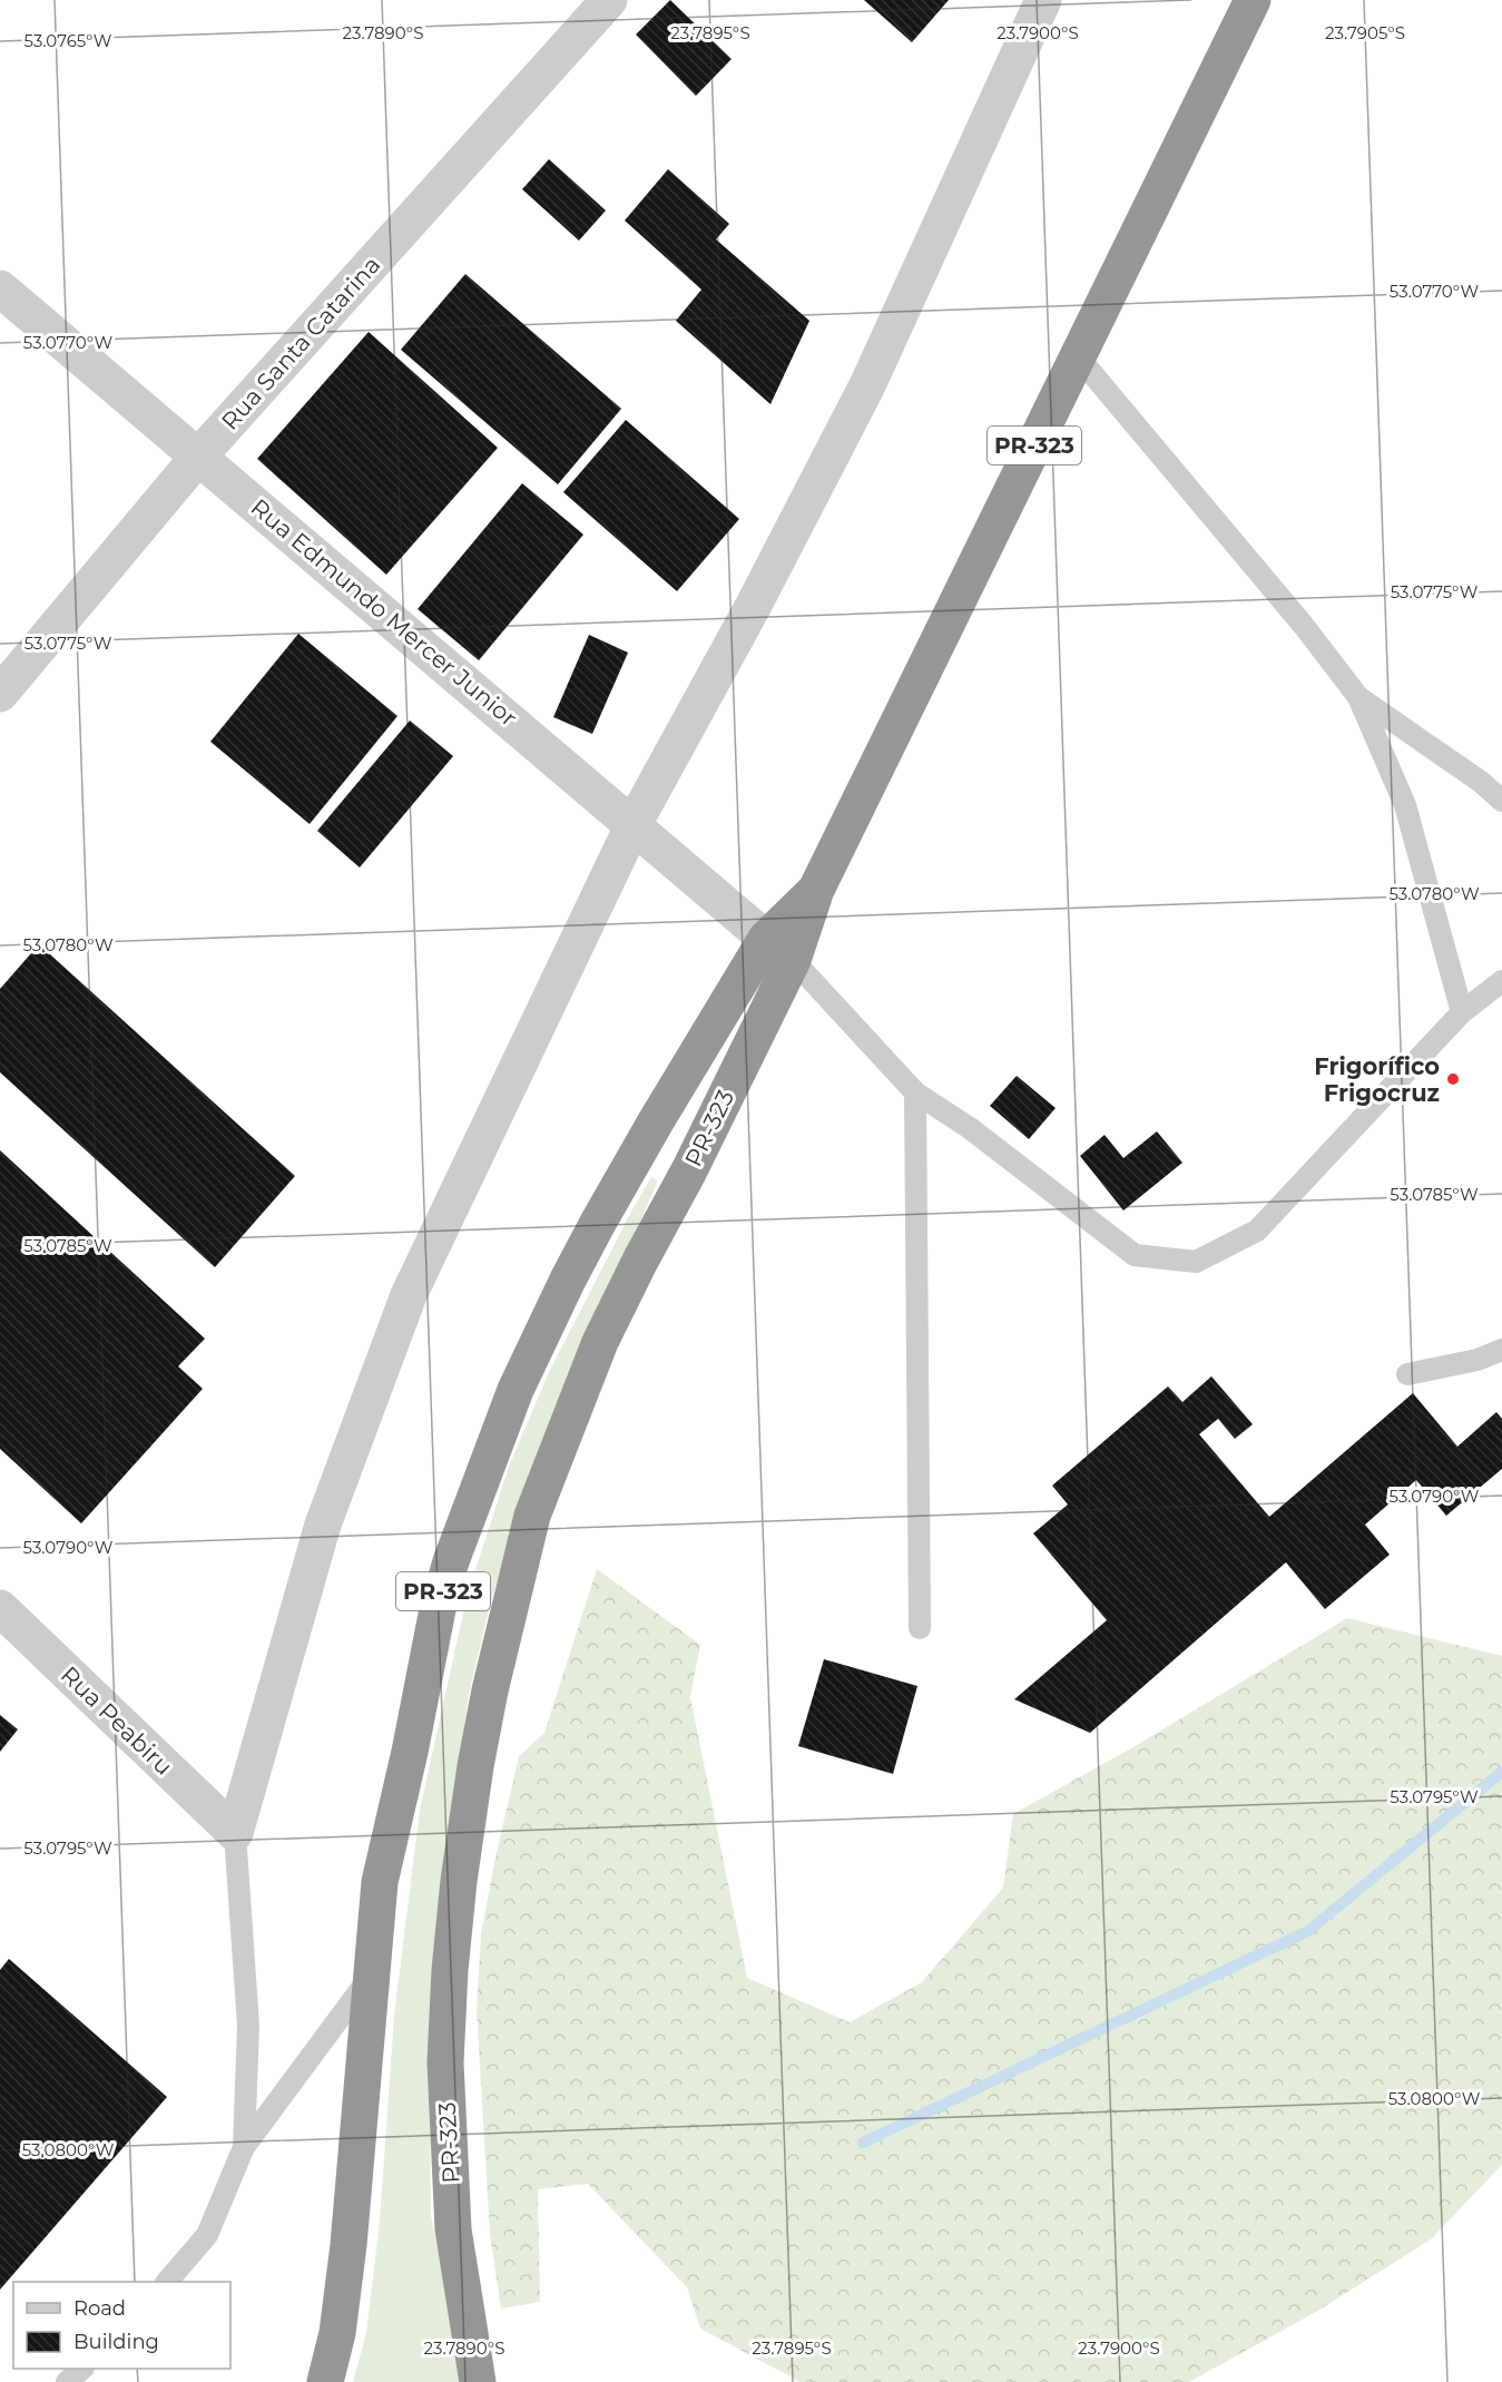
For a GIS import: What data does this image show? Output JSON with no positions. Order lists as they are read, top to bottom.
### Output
{
  "streets": {
    "highway": ["PR-323"],
    "street": ["Rua Santa Catarina", "Rua Edmundo Mercer Junior", "Rua Peabiru"]
  },
  "crossings": [
    ["Rua Santa Catarina", "Rua Edmundo Mercer Junior"],
    ["PR-323", "Rua Edmundo Mercer Junior"]
  ],
  "places": ["Frigorífico Frigocruz"],
  "legend": ["Road", "Building"],
  "coordinates": [
    "23.7890°S",
    "23.7895°S",
    "23.7900°S",
    "23.7905°S",
    "53.0765°W",
    "53.0770°W",
    "53.0775°W",
    "53.0780°W",
    "53.0785°W",
    "53.0790°W",
    "53.0795°W",
    "53.0800°W"
  ]
}
